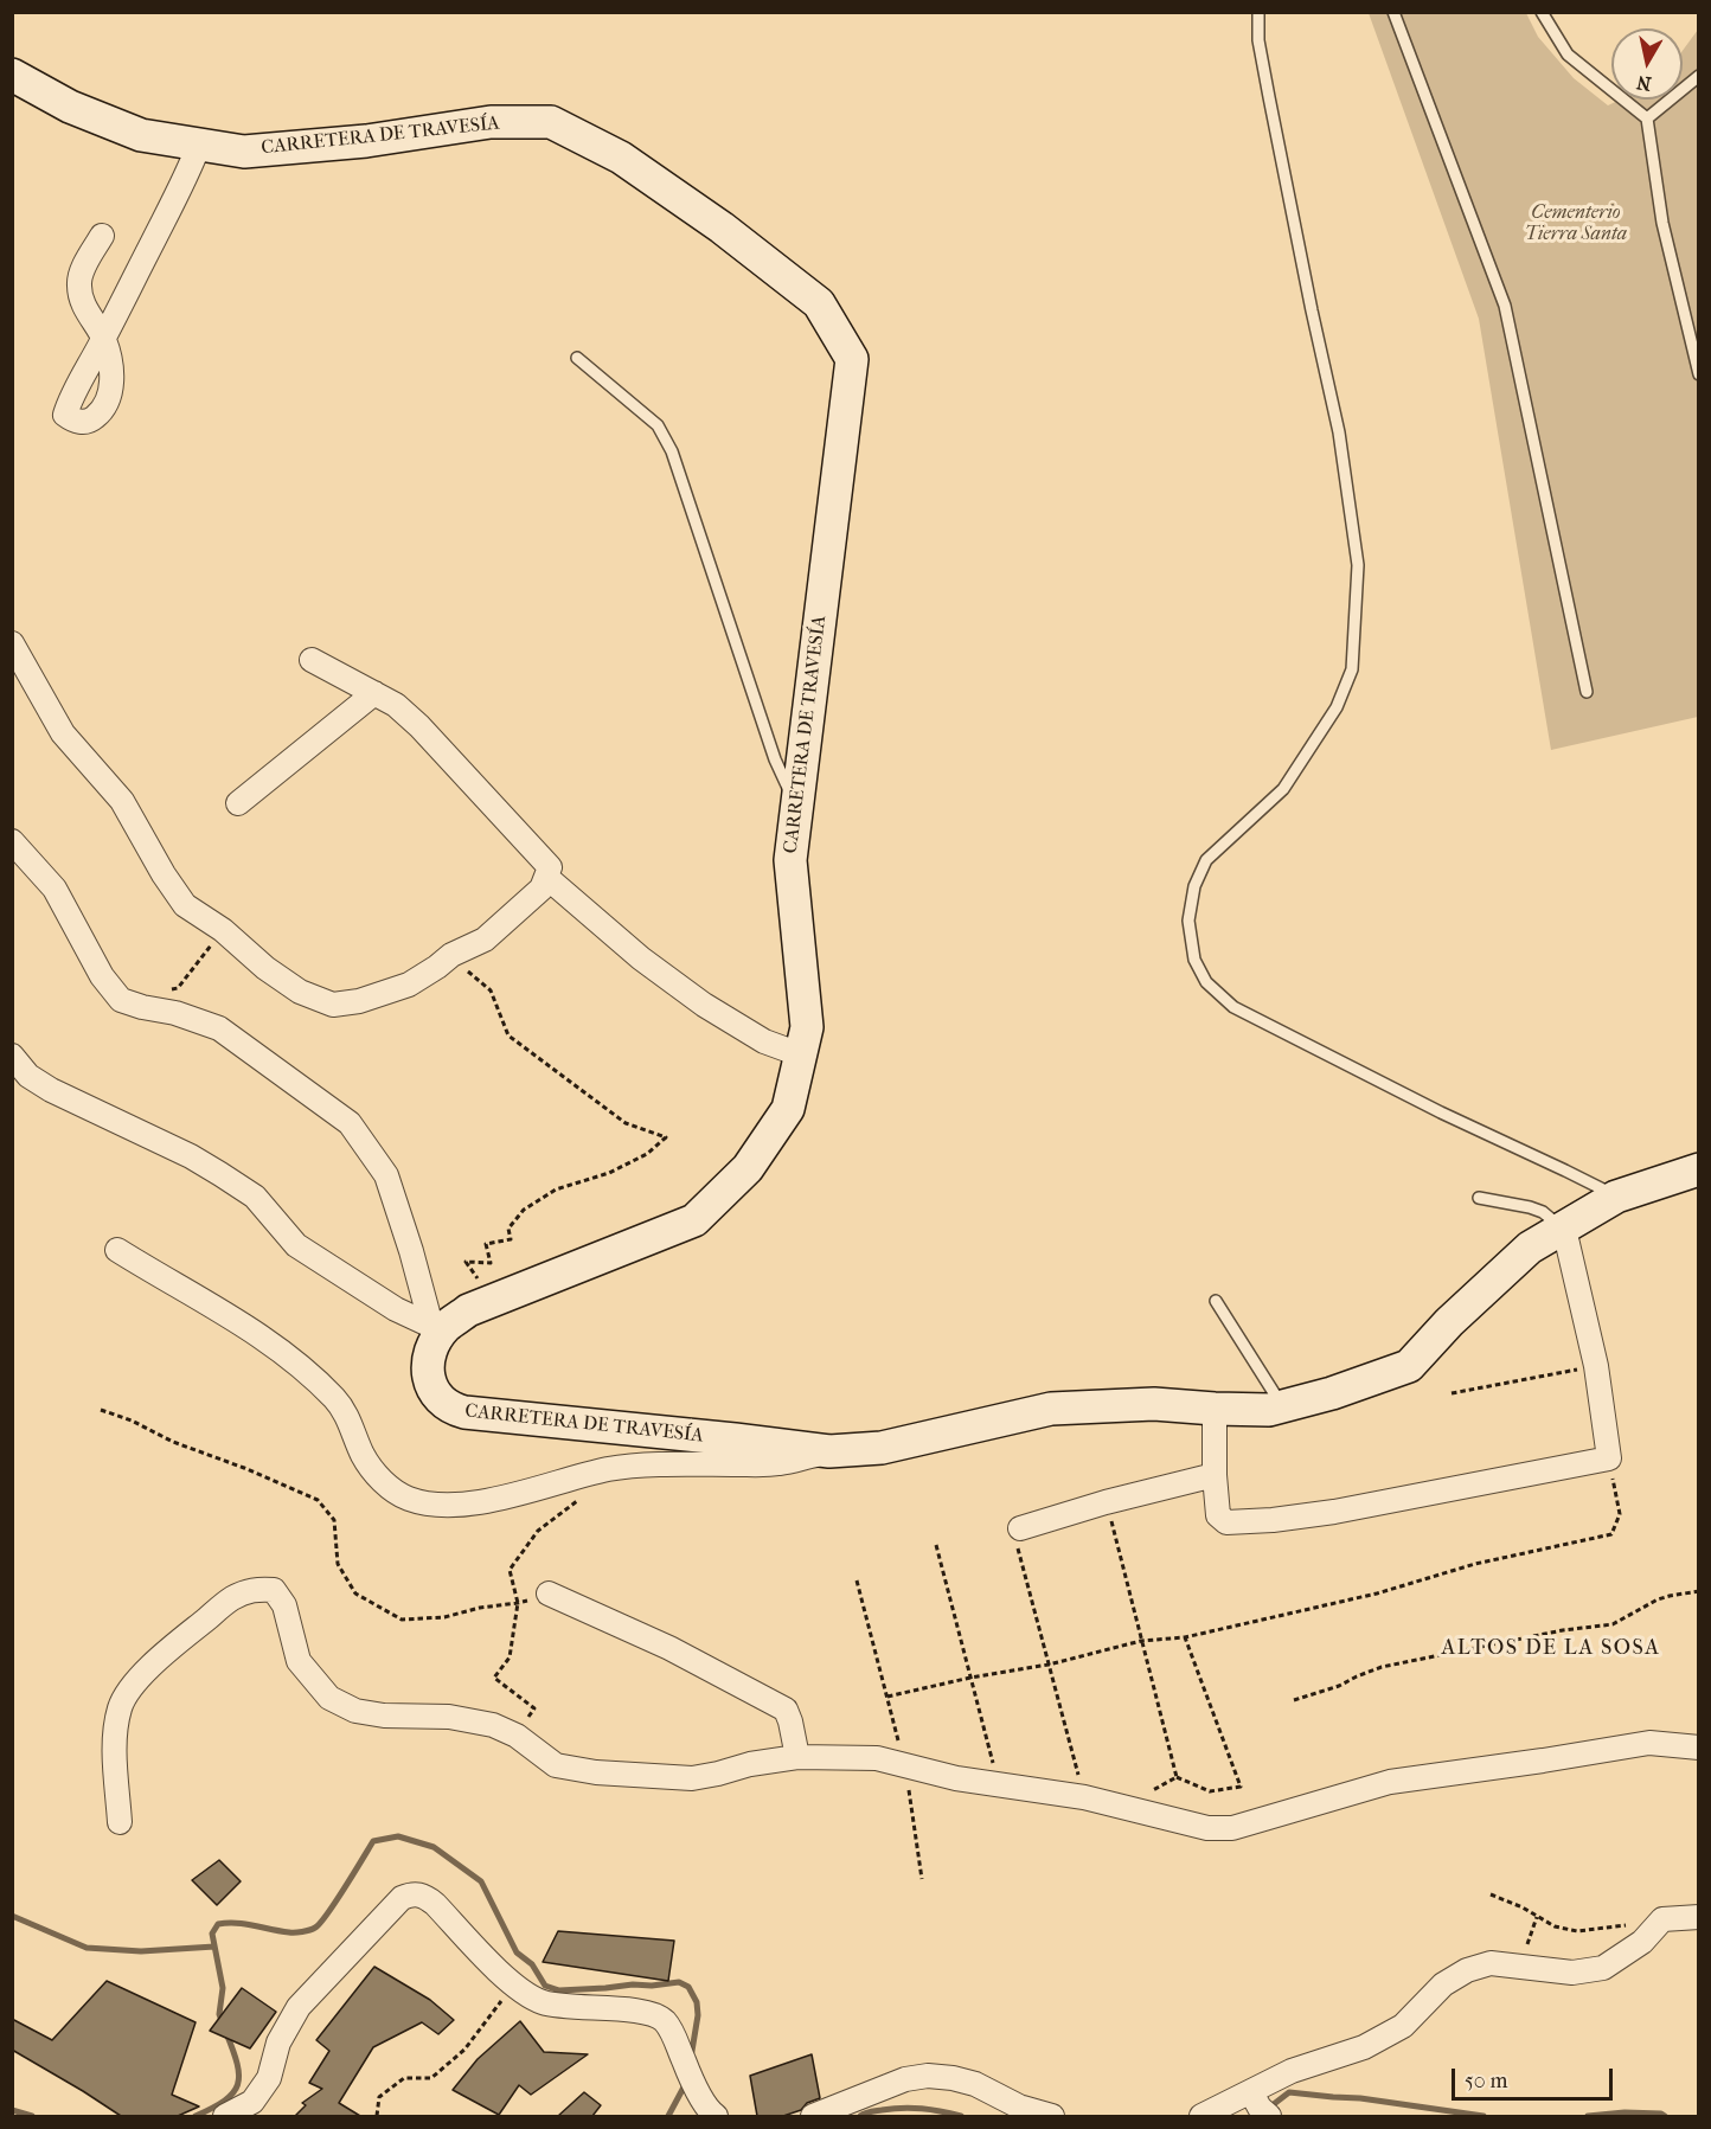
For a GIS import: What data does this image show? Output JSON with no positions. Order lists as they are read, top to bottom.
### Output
{
  "streets": {
    "street": ["CARRETERA DE TRAVESÍA"]
  },
  "districts": ["ALTOS DE LA SOSA"],
  "parks": ["Cementerio Tierra Santa"],
  "scale_bar": "50 m",
  "north": "bottom"
}
